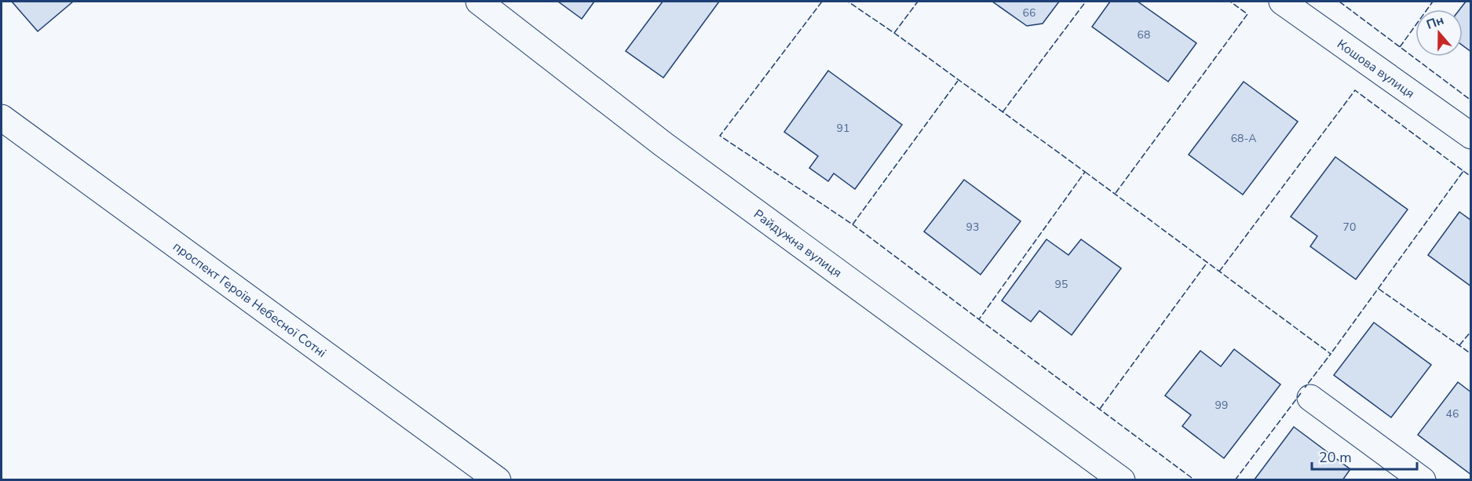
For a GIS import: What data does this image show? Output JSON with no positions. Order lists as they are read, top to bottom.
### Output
{
  "streets": {
    "street": ["Кошова вулиця", "Райдужна вулиця", "проспект Героїв Небесної Сотні"]
  },
  "house_numbers": [
    "66",
    "68",
    "91",
    "68-А",
    "93",
    "70",
    "95",
    "99",
    "46"
  ],
  "scale_bar": "20 m",
  "north": "top"
}
